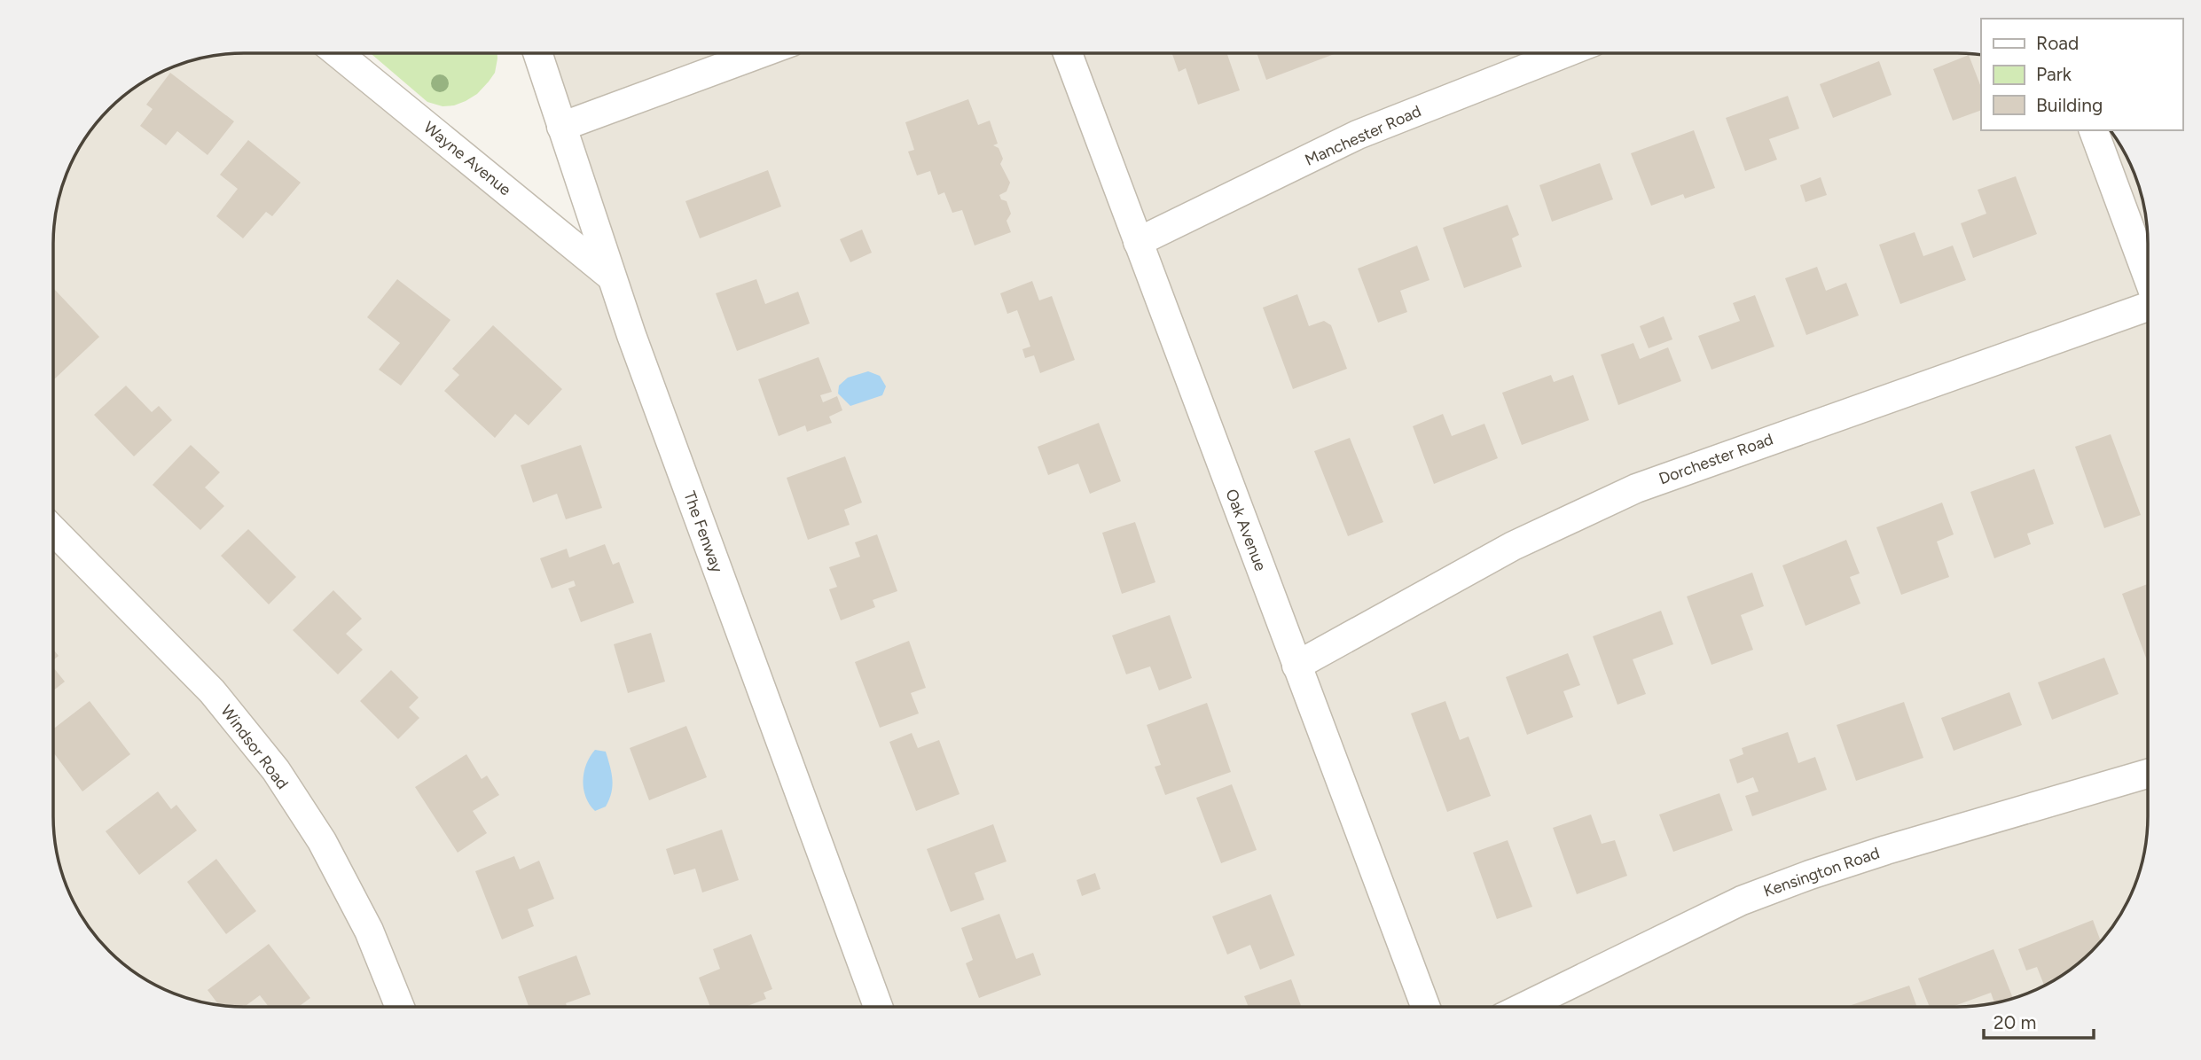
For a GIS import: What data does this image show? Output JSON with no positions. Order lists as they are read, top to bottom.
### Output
{
  "streets": {
    "street": [
      "Manchester Road",
      "Wayne Avenue",
      "Dorchester Road",
      "Oak Avenue",
      "The Fenway",
      "Windsor Road",
      "Kensington Road"
    ]
  },
  "crossings": [
    ["Manchester Road", "Oak Avenue"],
    ["Wayne Avenue", "The Fenway"],
    ["Dorchester Road", "Oak Avenue"]
  ],
  "legend": ["Road", "Park", "Building"],
  "scale_bar": "20 m"
}
